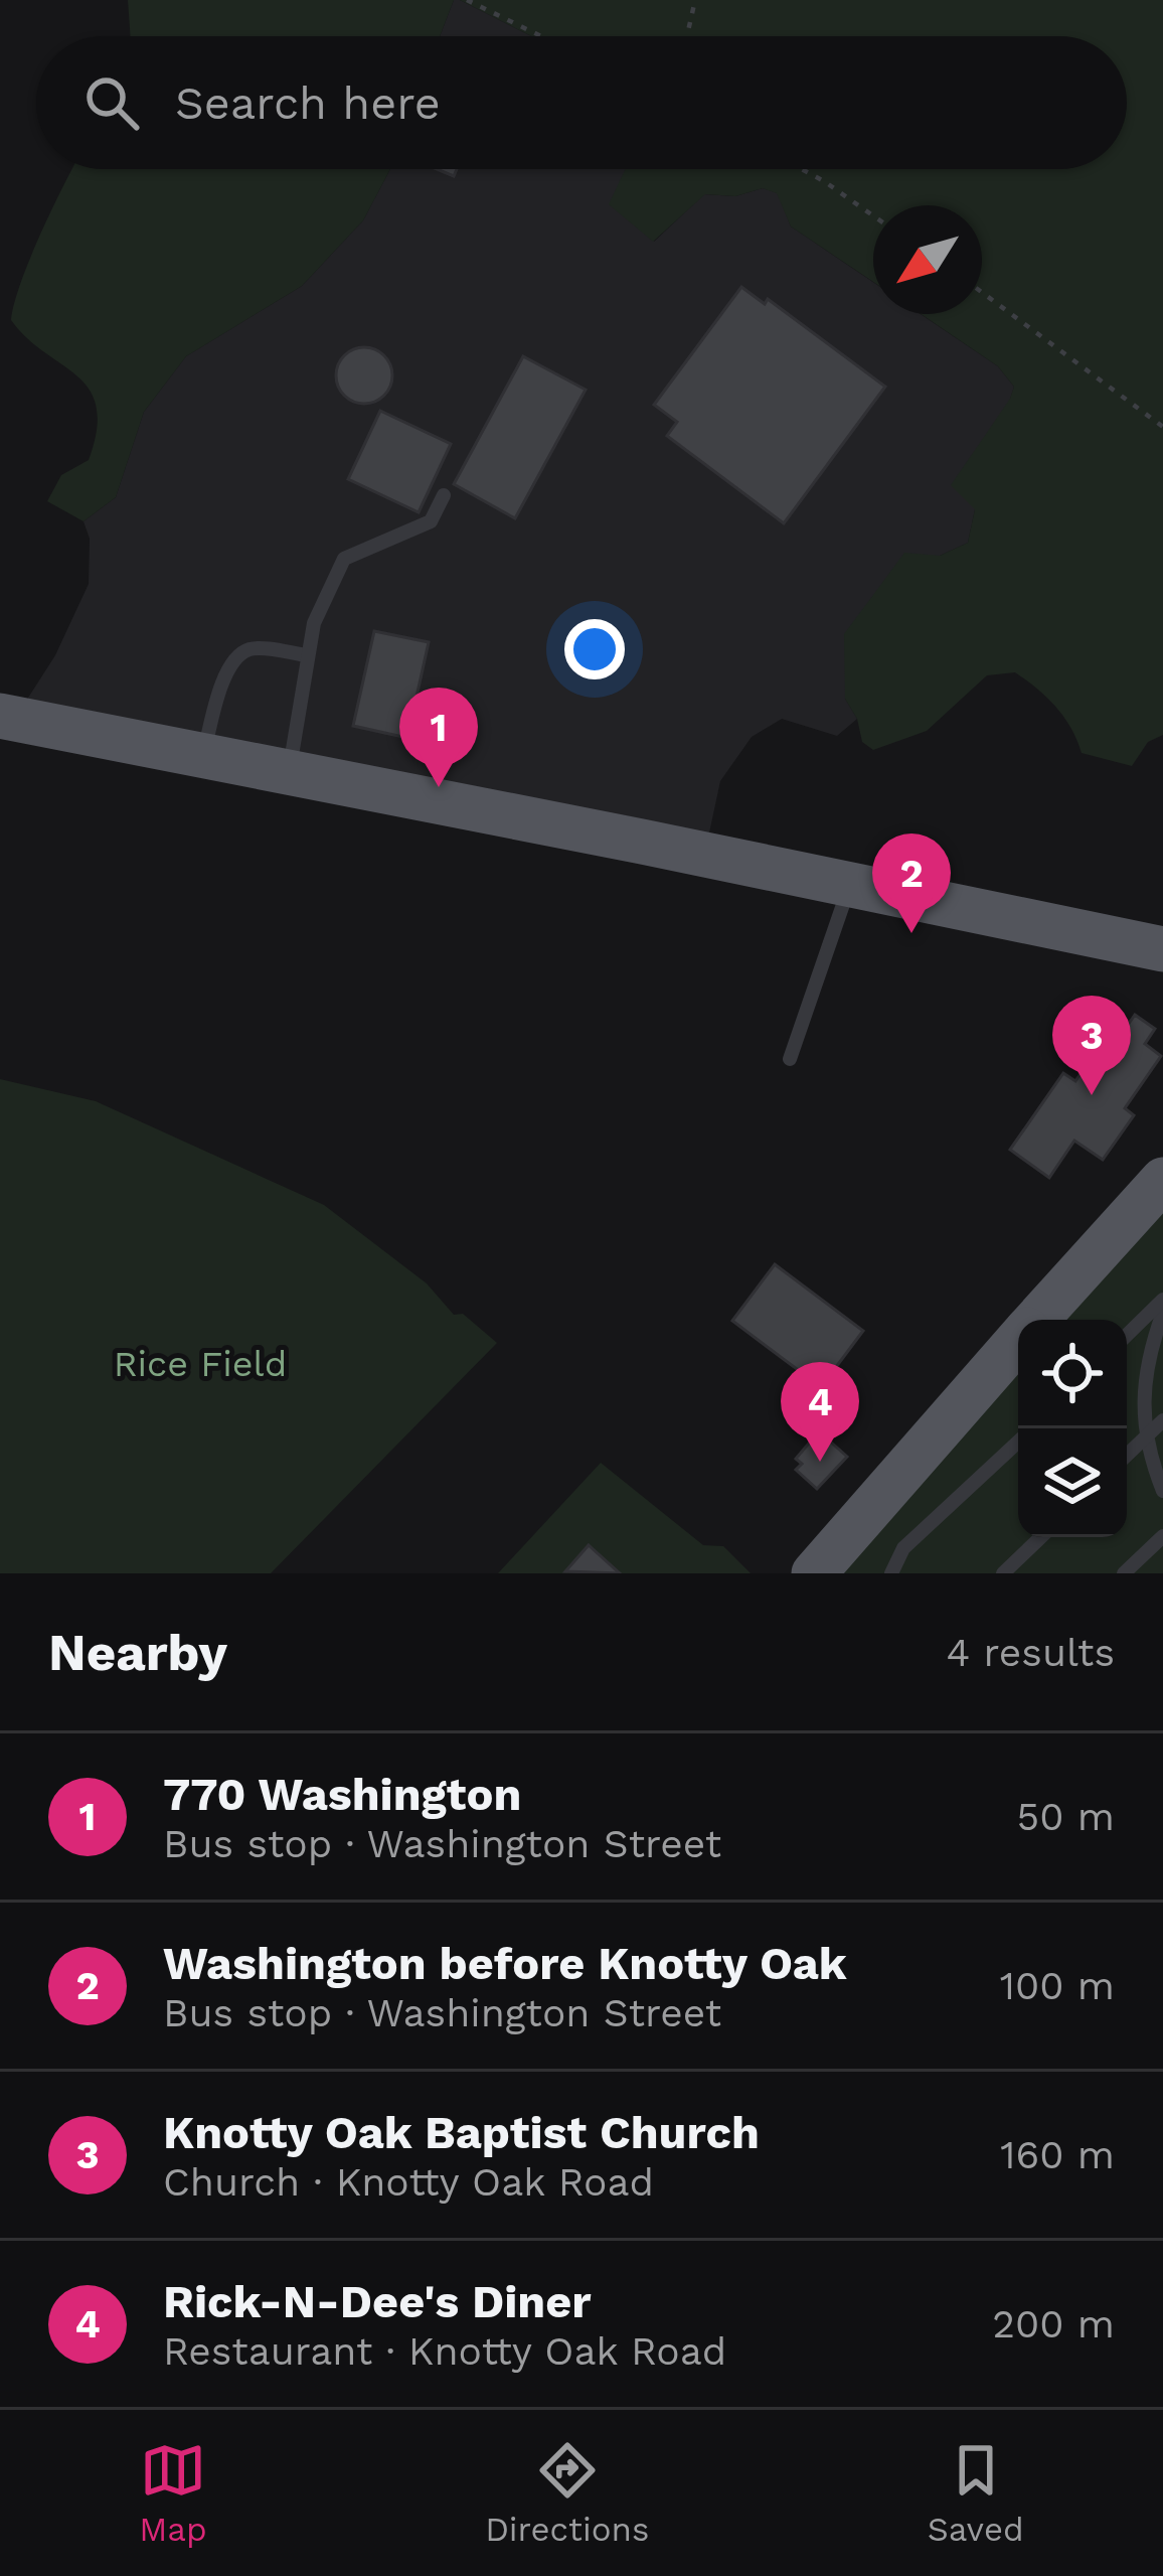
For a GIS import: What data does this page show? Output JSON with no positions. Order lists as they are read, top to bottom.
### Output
{
  "parks": ["Rice Field"],
  "north": "bottom left",
  "page": {
    "search": "Search here",
    "pins": [
      "1",
      "2",
      "3",
      "4"
    ],
    "heading": ["Nearby", "4 results"],
    "list": [
      {
        "mark": "1",
        "name": "770 Washington",
        "note": "Bus stop · Washington Street",
        "value": "50 m"
      },
      {
        "mark": "2",
        "name": "Washington before Knotty Oak",
        "note": "Bus stop · Washington Street",
        "value": "100 m"
      },
      {
        "mark": "3",
        "name": "Knotty Oak Baptist Church",
        "note": "Church · Knotty Oak Road",
        "value": "160 m"
      },
      {
        "mark": "4",
        "name": "Rick-N-Dee's Diner",
        "note": "Restaurant · Knotty Oak Road",
        "value": "200 m"
      }
    ],
    "nav": ["Map", "Directions", "Saved"]
  }
}
